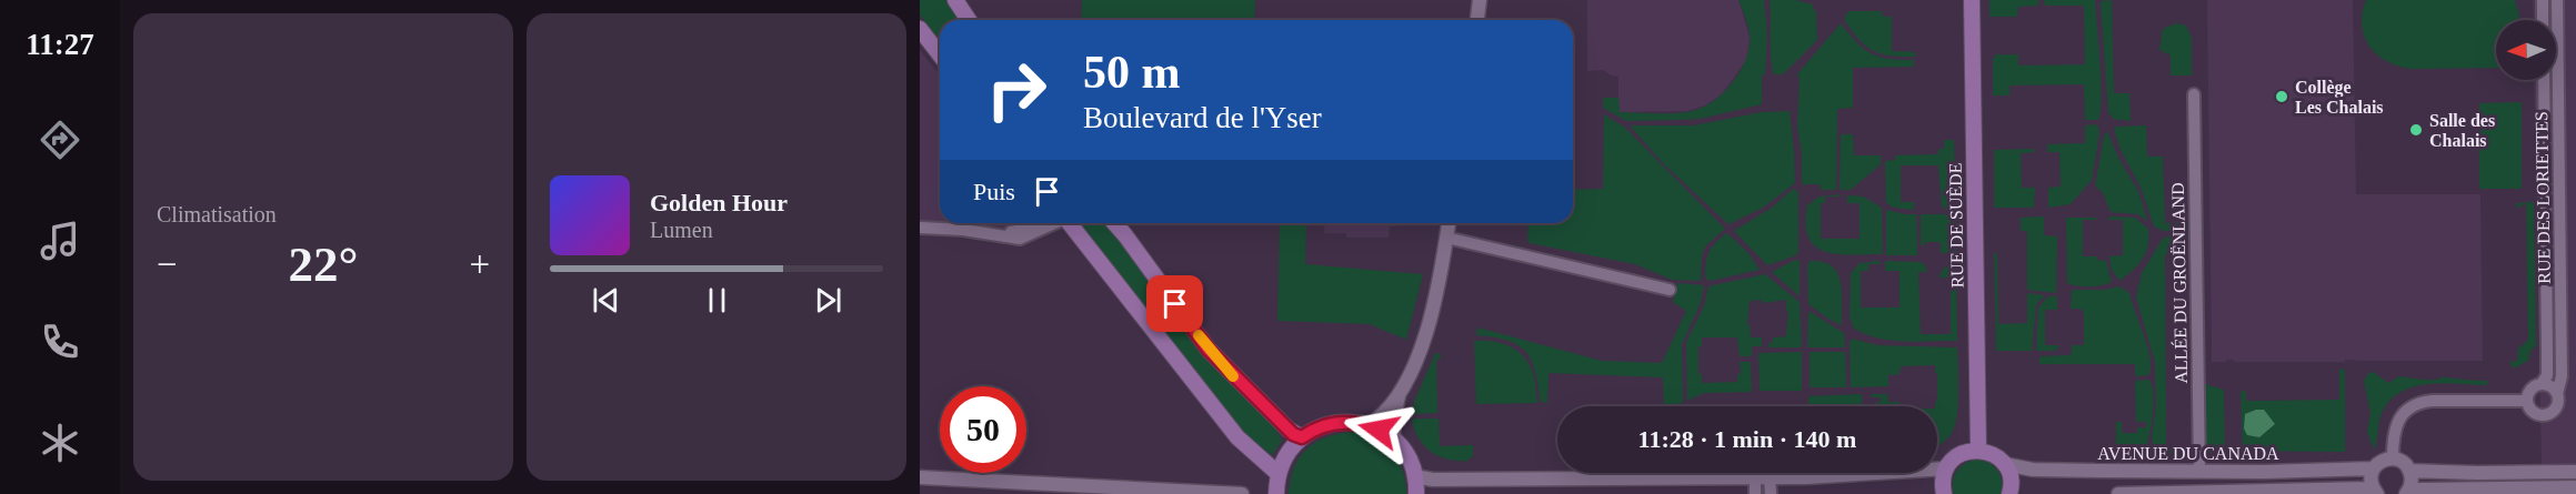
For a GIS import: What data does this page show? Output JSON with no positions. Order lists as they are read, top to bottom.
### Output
{
  "streets": {
    "main road": ["RUE DE SUÈDE"],
    "street": ["RUE DES LORIETTES", "ALLÉE DU GROËNLAND", "AVENUE DU CANADA"]
  },
  "crossings": [
    ["ALLÉE DU GROËNLAND", "AVENUE DU CANADA"]
  ],
  "places": ["Collège Les Chalais", "Salle des Chalais"],
  "north": "left",
  "page": {
    "tabs": "11:27",
    "tile": "Climatisation",
    "turn": ["50 m", "Boulevard de l'Yser"],
    "then": "Puis",
    "song": ["Golden Hour", "Lumen"],
    "heat": ["−", "22°", "+"],
    "limit": "50",
    "trip": "11:28 · 1 min · 140 m"
  }
}
